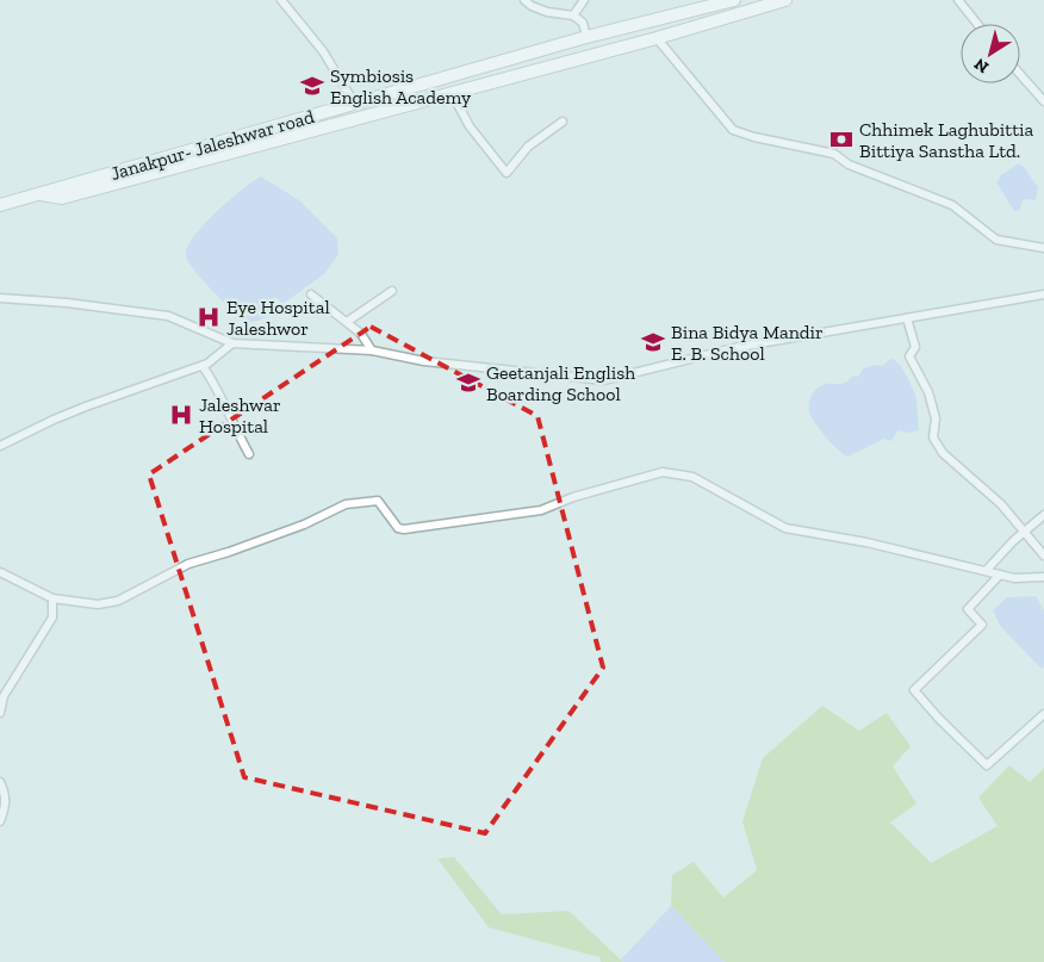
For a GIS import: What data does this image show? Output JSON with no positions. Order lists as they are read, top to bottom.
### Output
{
  "streets": {
    "highway": ["Janakpur- Jaleshwar road"]
  },
  "places": {
    "school or university": ["Symbiosis English Academy", "Bina Bidya Mandir E. B. School", "Geetanjali English Boarding School"],
    "bank": ["Chhimek Laghubittia Bittiya Sanstha Ltd."],
    "hospital": ["Eye Hospital Jaleshwor", "Jaleshwar Hospital"]
  },
  "north": "bottom left"
}
